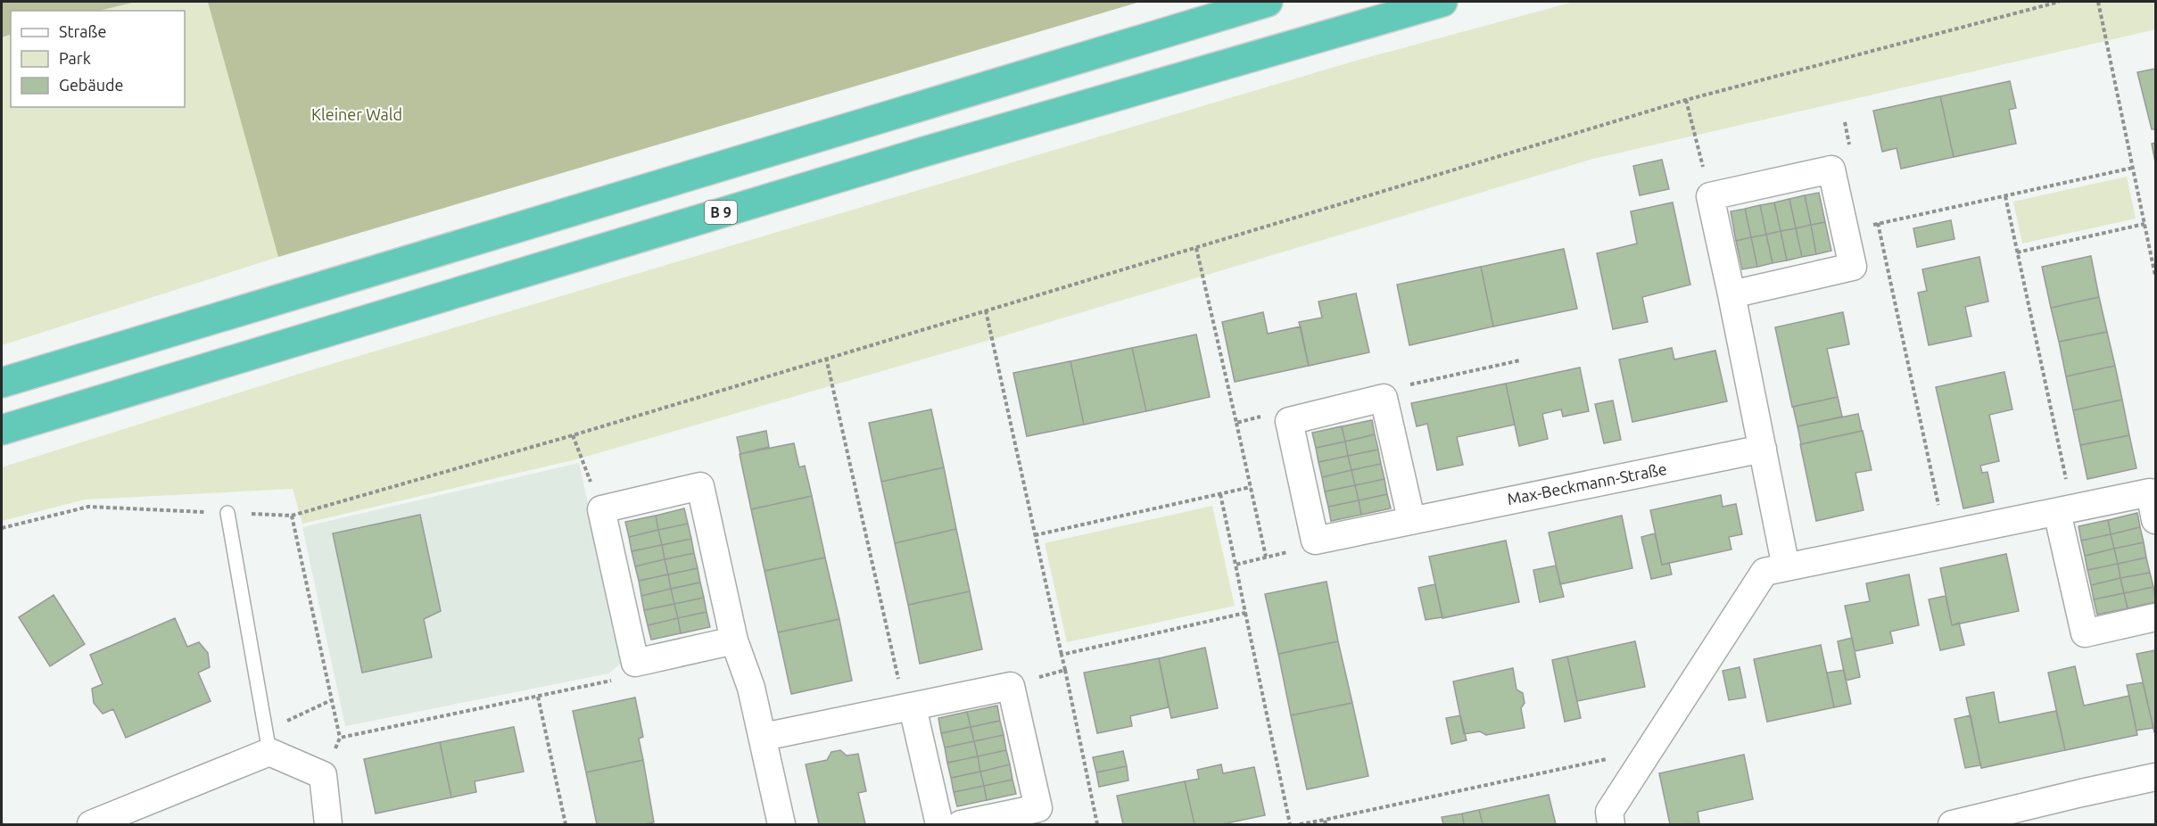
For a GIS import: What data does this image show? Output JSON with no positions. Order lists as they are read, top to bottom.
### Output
{
  "streets": {
    "highway": ["B 9"],
    "street": ["Max-Beckmann-Straße"]
  },
  "parks": ["Kleiner Wald"],
  "legend": ["Straße", "Park", "Gebäude"]
}
